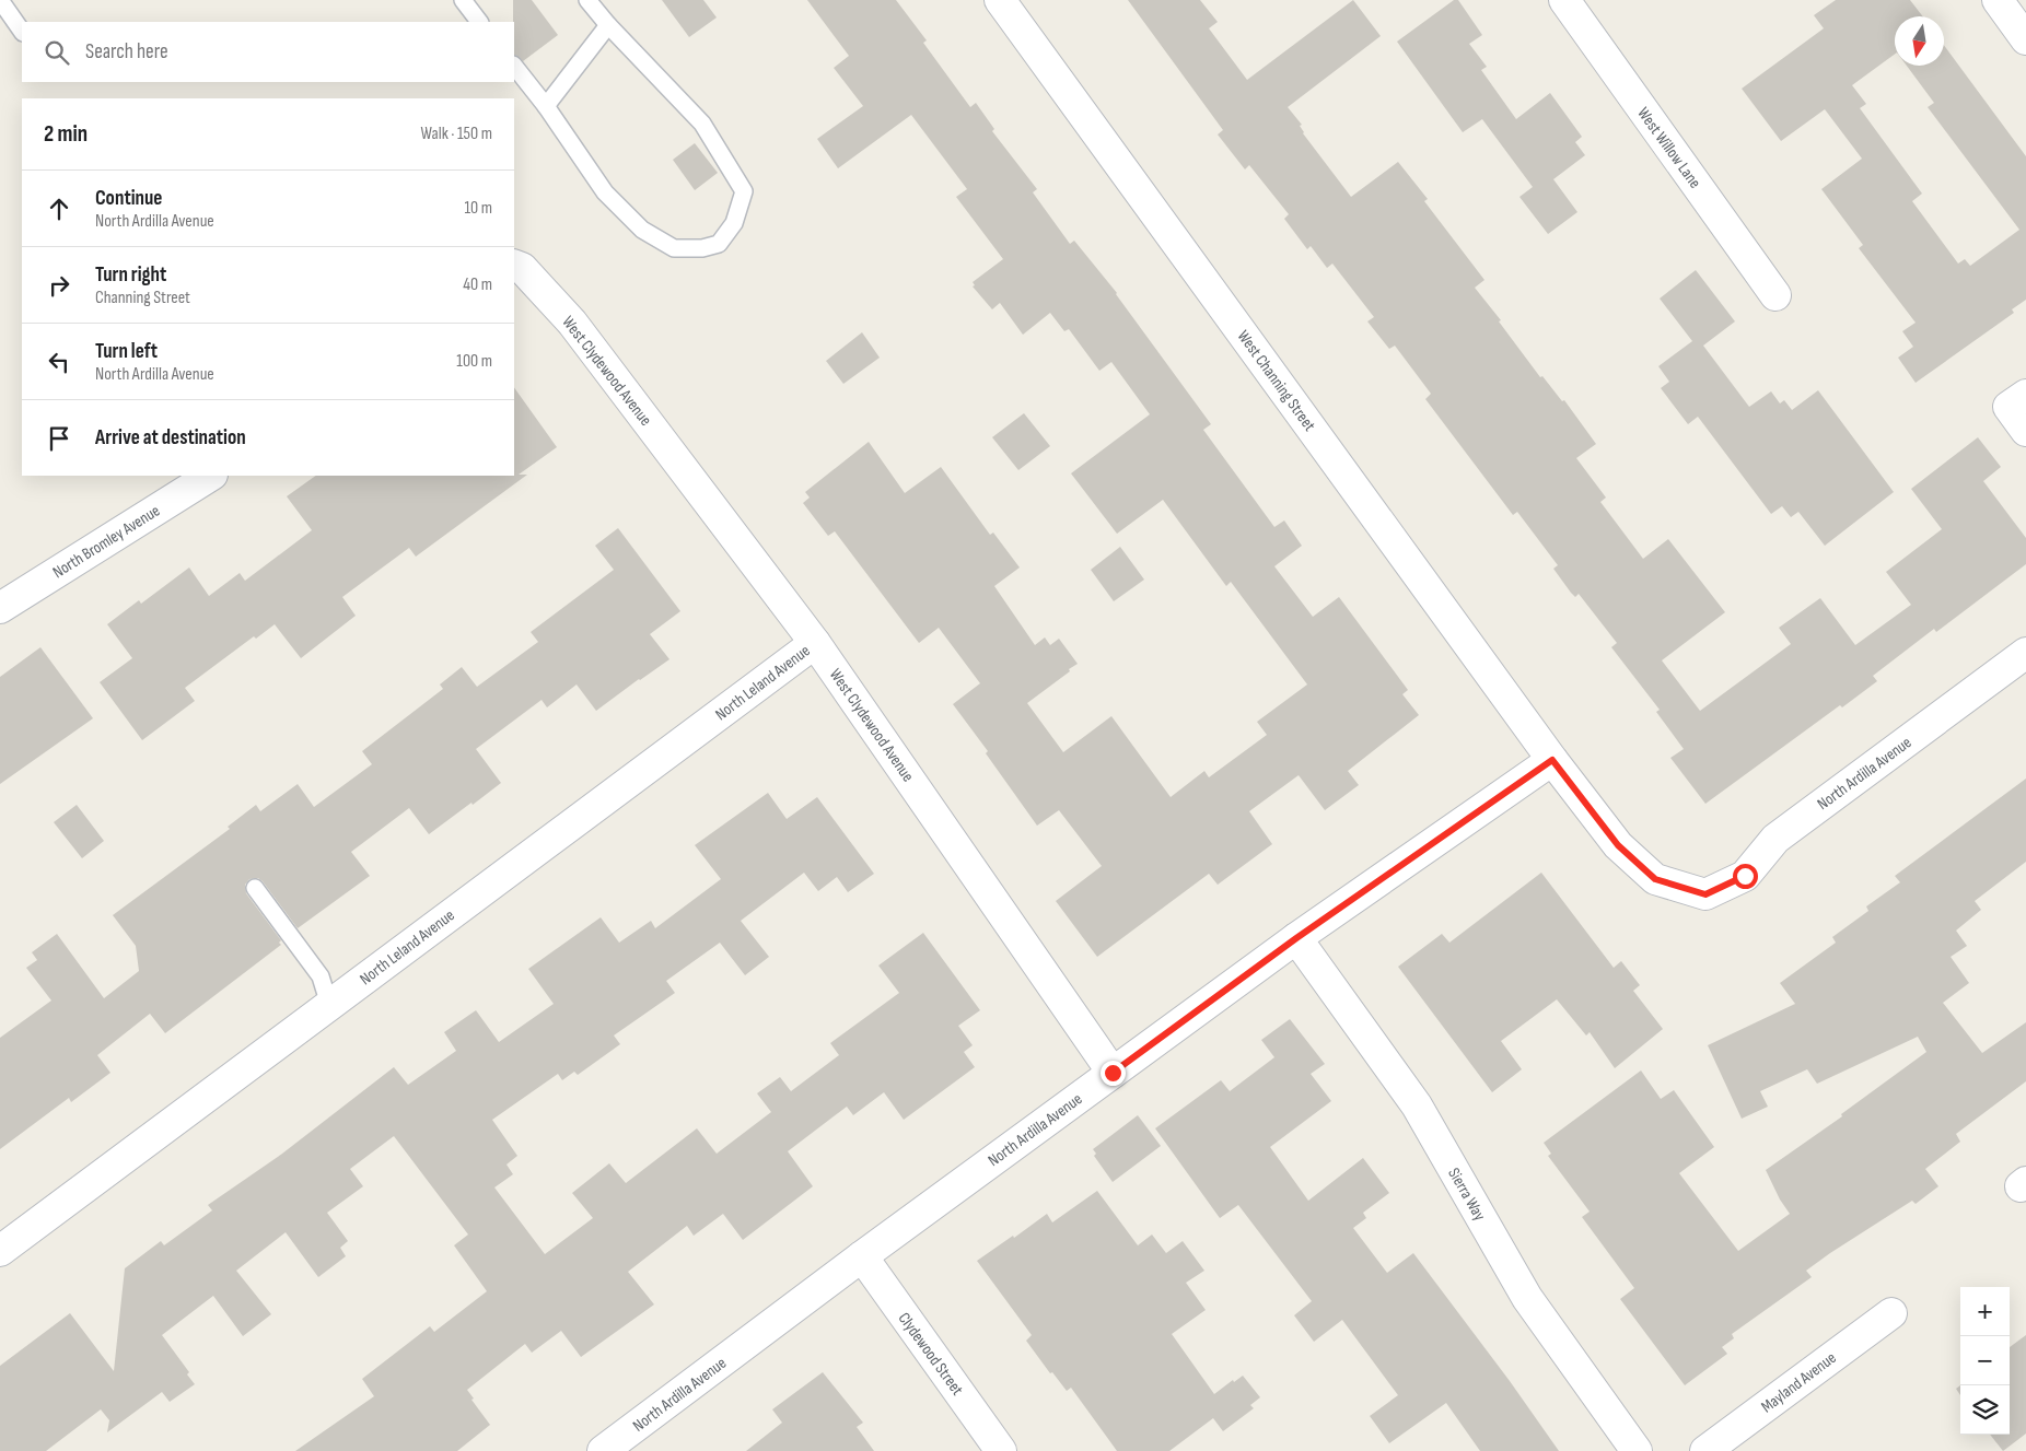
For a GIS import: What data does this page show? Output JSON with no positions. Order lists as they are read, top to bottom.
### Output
{
  "streets": {
    "street": [
      "West Willow Lane",
      "West Clydewood Avenue",
      "West Channing Street",
      "North Bromley Avenue",
      "North Leland Avenue",
      "North Ardilla Avenue",
      "Sierra Way",
      "Clydewood Street",
      "Mayland Avenue"
    ]
  },
  "crossings": [
    ["West Clydewood Avenue", "North Leland Avenue"],
    ["West Clydewood Avenue", "North Ardilla Avenue"],
    ["West Channing Street", "North Ardilla Avenue"],
    ["North Ardilla Avenue", "Sierra Way"],
    ["North Ardilla Avenue", "Clydewood Street"]
  ],
  "north": "bottom",
  "page": {
    "search": "Search here",
    "heading": ["2 min", "Walk · 150 m"],
    "list": [
      ["Continue", "North Ardilla Avenue", "10 m"],
      ["Turn right", "Channing Street", "40 m"],
      ["Turn left", "North Ardilla Avenue", "100 m"],
      "Arrive at destination"
    ],
    "map_buttons": ["+", "−"]
  }
}
